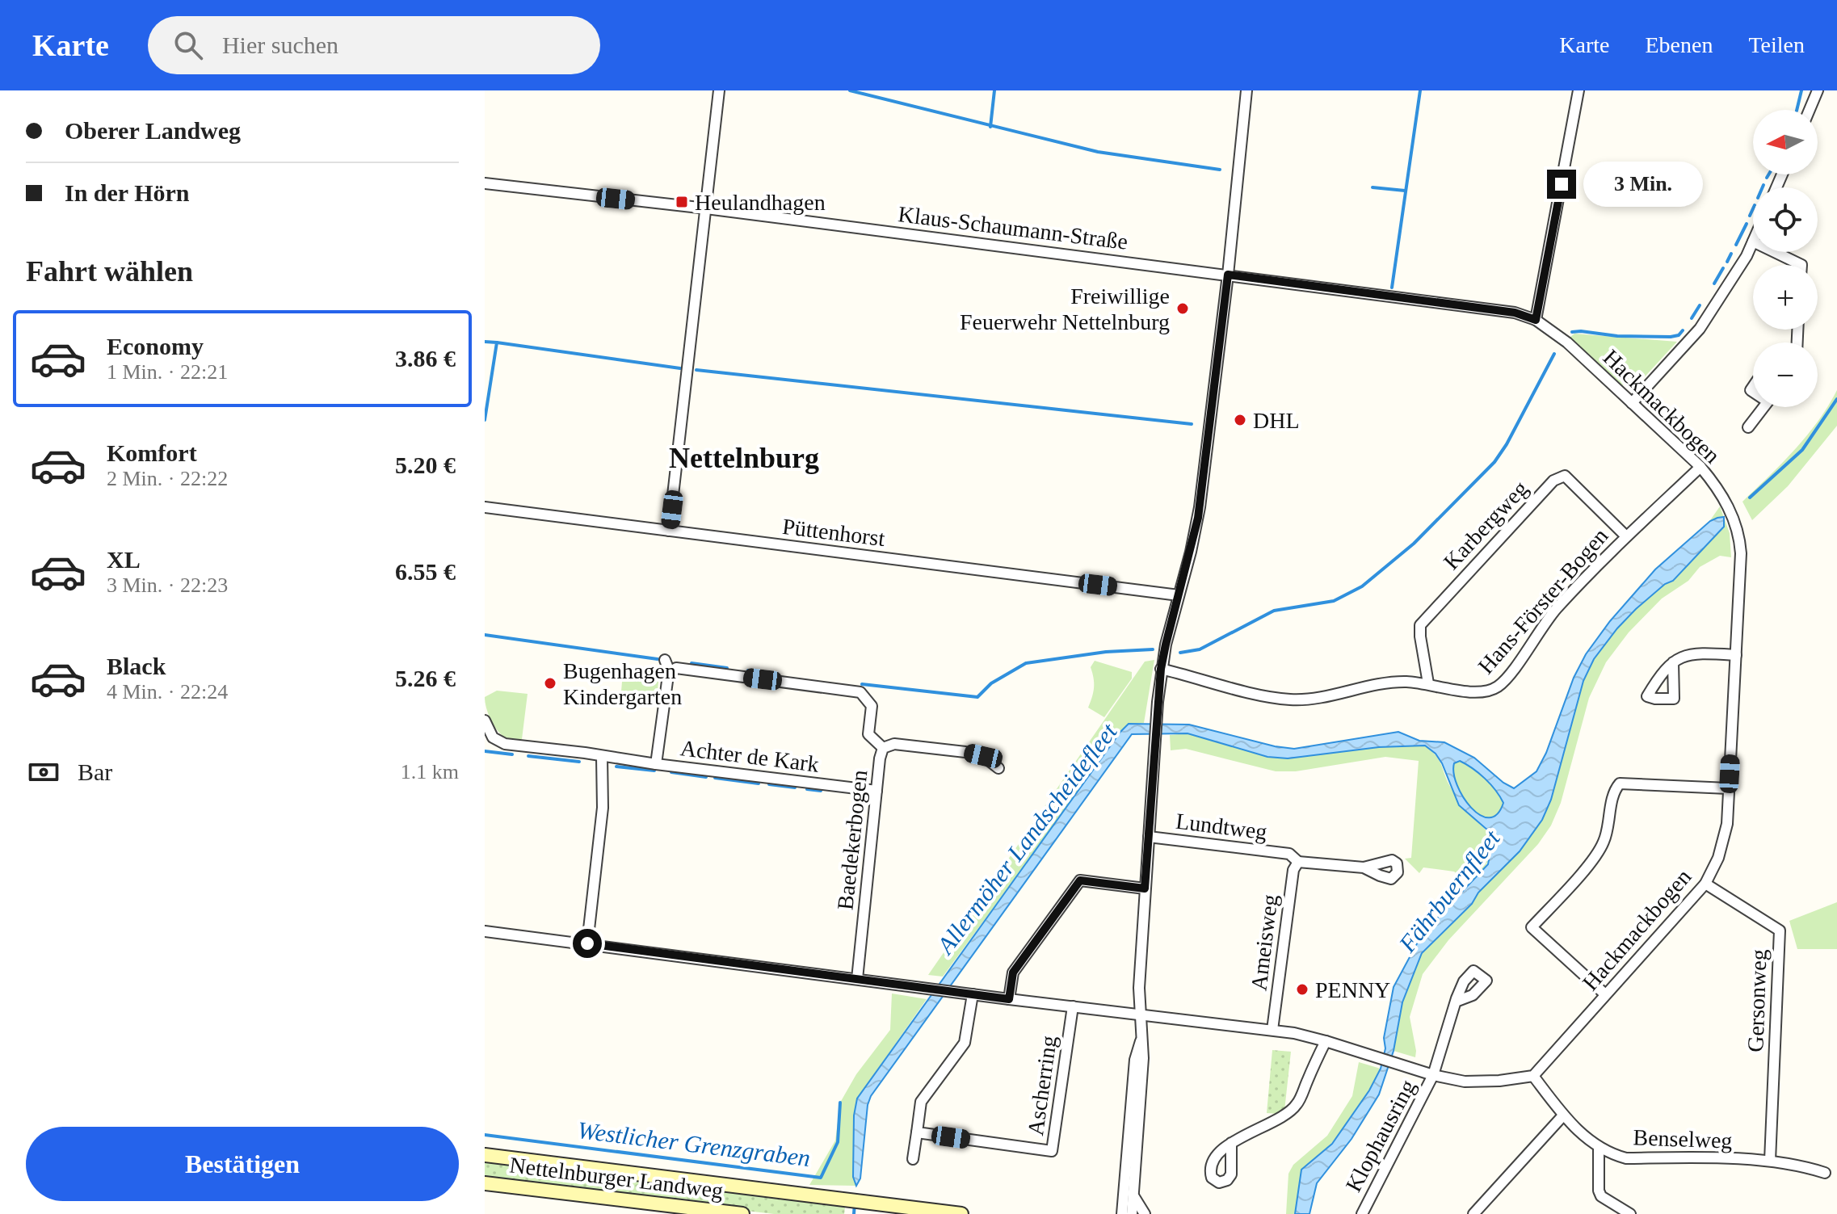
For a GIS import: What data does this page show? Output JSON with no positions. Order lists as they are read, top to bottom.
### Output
{
  "streets": {
    "main road": ["Nettelnburger Landweg"],
    "street": [
      "Klaus-Schaumann-Straße",
      "Hackmackbogen",
      "Karbergweg",
      "Püttenhorst",
      "Hans-Förster-Bogen",
      "Achter de Kark",
      "Lundtweg",
      "Baedekerbogen",
      "Ameisweg",
      "Gersonweg",
      "Ascherring",
      "Klophausring",
      "Benselweg"
    ]
  },
  "crossings": [
    ["Klaus-Schaumann-Straße", "Hackmackbogen"],
    ["Hackmackbogen", "Hans-Förster-Bogen"],
    ["Hackmackbogen", "Gersonweg"],
    ["Hackmackbogen", "Benselweg"],
    ["Karbergweg", "Hans-Förster-Bogen"],
    ["Achter de Kark", "Baedekerbogen"],
    ["Lundtweg", "Ameisweg"],
    ["Gersonweg", "Benselweg"]
  ],
  "districts": ["Nettelnburg"],
  "water": ["Allermöher Landscheidefleet", "Fährbuernfleet", "Westlicher Grenzgraben"],
  "places": {
    "transit": ["Heulandhagen"],
    "other": [
      "Freiwillige Feuerwehr Nettelnburg",
      "DHL",
      "Bugenhagen Kindergarten",
      "PENNY"
    ]
  },
  "north": "left",
  "page": {
    "header": "Karte",
    "search": "Hier suchen",
    "nav": ["Karte", "Ebenen", "Teilen"],
    "banner": ["Oberer Landweg", "In der Hörn"],
    "map_buttons": ["+", "−"],
    "bubble": "3 Min.",
    "heading": "Fahrt wählen",
    "list": [
      {
        "name": "Economy",
        "note": "1 Min. · 22:21",
        "value": "3.86 €"
      },
      {
        "name": "Komfort",
        "note": "2 Min. · 22:22",
        "value": "5.20 €"
      },
      {
        "name": "XL",
        "note": "3 Min. · 22:23",
        "value": "6.55 €"
      },
      {
        "name": "Black",
        "note": "4 Min. · 22:24",
        "value": "5.26 €"
      }
    ],
    "pay": ["Bar", "1.1 km"],
    "buttons": "Bestätigen"
  }
}
